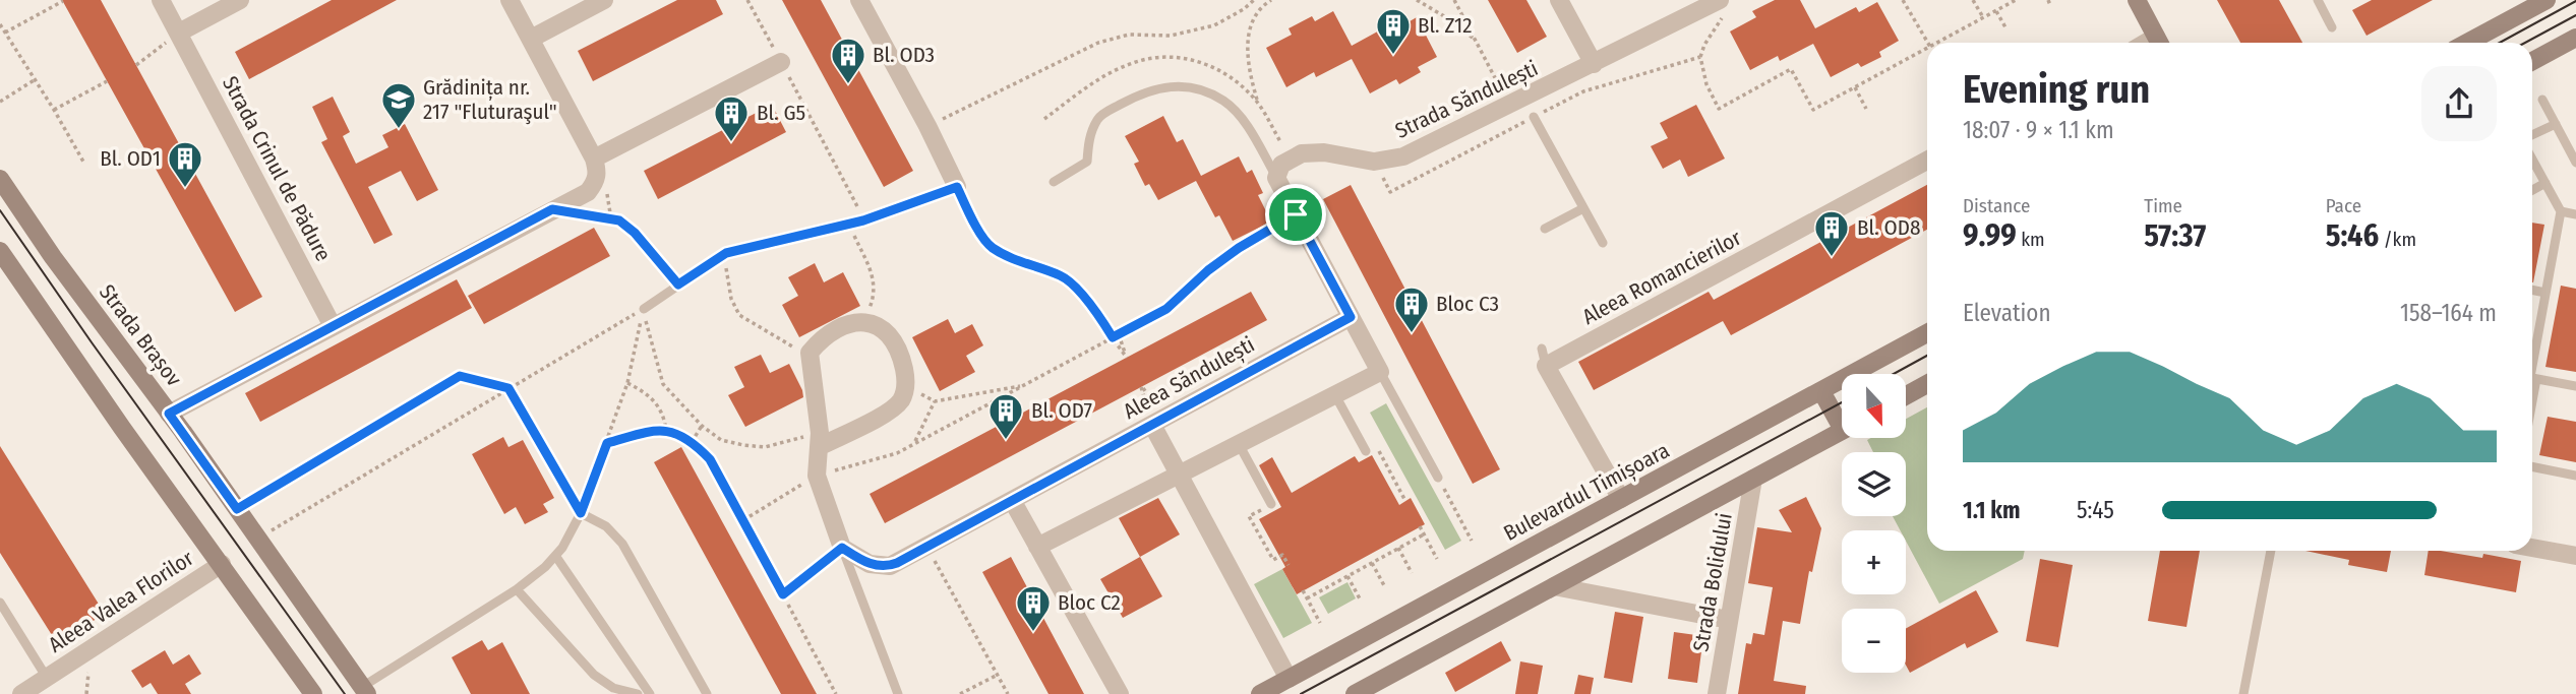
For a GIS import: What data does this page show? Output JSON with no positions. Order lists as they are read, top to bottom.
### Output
{
  "streets": {
    "main road": ["Strada Brașov", "Bulevardul Timișoara"],
    "street": [
      "Strada Săndulești",
      "Strada Crinul de Pădure",
      "Aleea Romancierilor",
      "Aleea Săndulești",
      "Strada Bolidului",
      "Aleea Valea Florilor"
    ]
  },
  "crossings": [
    ["Aleea Romancierilor", "Bulevardul Timișoara"]
  ],
  "places": {
    "building": [
      "Bl. Z12",
      "Bl. OD3",
      "Bl. G5",
      "Bl. OD1",
      "Bl. OD8",
      "Bloc C3",
      "Bl. OD7",
      "Bloc C2"
    ],
    "school or university": ["Grădinița nr. 217 \"Fluturaşul\""]
  },
  "north": "bottom",
  "page": {
    "heading": ["Evening run", "18:07 · 9 × 1.1 km"],
    "stats": [
      ["Distance", "9.99 km"],
      ["Time", "57:37"],
      ["Pace", "5:46 /km"]
    ],
    "chart": ["Elevation", "158–164 m"],
    "map_buttons": ["+", "−"],
    "list": [
      {
        "name": "1.1 km",
        "note": "5:45"
      }
    ]
  }
}
